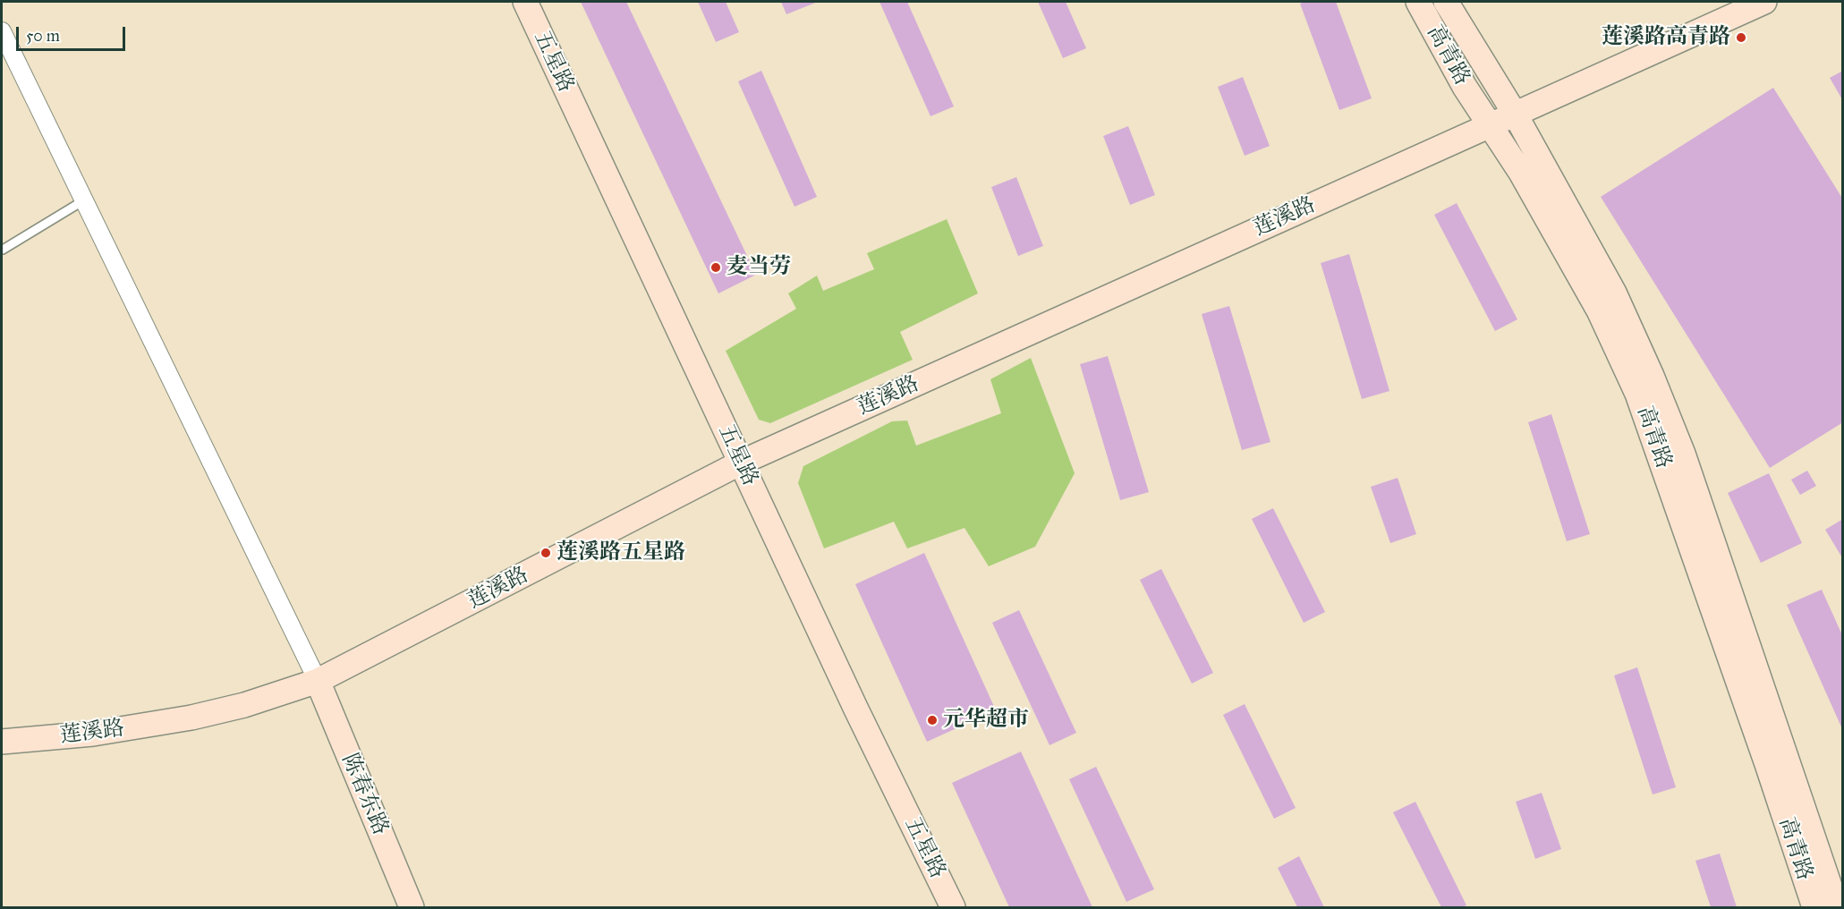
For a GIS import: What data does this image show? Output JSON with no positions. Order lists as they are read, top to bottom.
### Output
{
  "streets": {
    "street": [
      "高青路",
      "五星路",
      "莲溪路",
      "陈春东路"
    ]
  },
  "crossings": [
    ["高青路", "莲溪路"],
    ["五星路", "莲溪路"],
    ["莲溪路", "陈春东路"]
  ],
  "places": [
    "莲溪路高青路",
    "麦当劳",
    "莲溪路五星路",
    "元华超市"
  ],
  "scale_bar": "50 m"
}
